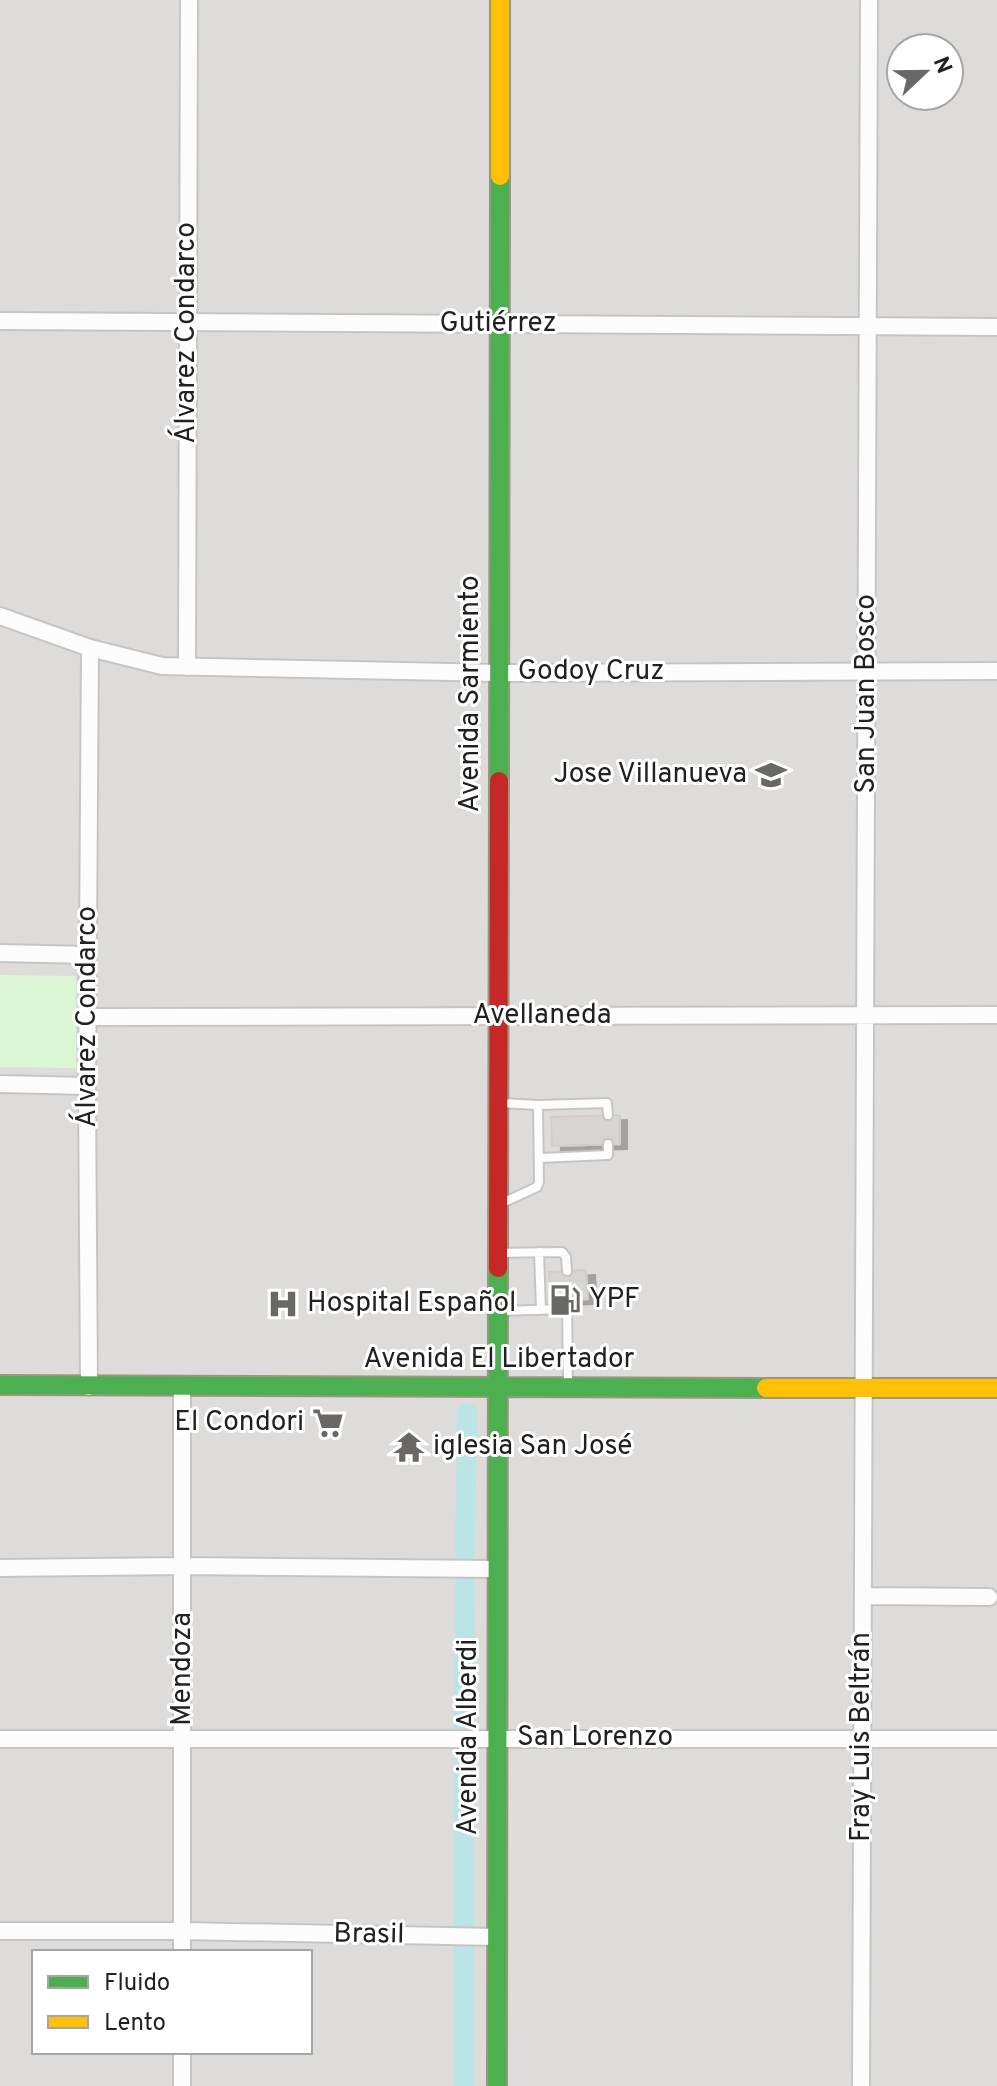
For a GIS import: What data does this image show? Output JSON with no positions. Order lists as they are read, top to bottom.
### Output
{
  "streets": {
    "main road": ["Avenida Sarmiento", "Avenida El Libertador", "Avenida Alberdi"],
    "street": [
      "Gutiérrez",
      "Álvarez Condarco",
      "Godoy Cruz",
      "San Juan Bosco",
      "Avellaneda",
      "Mendoza",
      "Fray Luis Beltrán",
      "San Lorenzo",
      "Brasil"
    ]
  },
  "crossings": [
    ["Gutiérrez", "Álvarez Condarco"],
    ["Gutiérrez", "Avenida Sarmiento"],
    ["Gutiérrez", "San Juan Bosco"],
    ["Álvarez Condarco", "Godoy Cruz"],
    ["Álvarez Condarco", "Avellaneda"],
    ["Álvarez Condarco", "Avenida El Libertador"],
    ["Godoy Cruz", "Avenida Sarmiento"],
    ["Godoy Cruz", "San Juan Bosco"],
    ["Avenida Sarmiento", "Avellaneda"],
    ["Avenida Sarmiento", "Avenida El Libertador"],
    ["Avenida Sarmiento", "Avenida Alberdi"],
    ["San Juan Bosco", "Avellaneda"],
    ["San Juan Bosco", "Avenida El Libertador"],
    ["San Juan Bosco", "Fray Luis Beltrán"],
    ["Avenida El Libertador", "Mendoza"],
    ["Avenida El Libertador", "Avenida Alberdi"],
    ["Avenida El Libertador", "Fray Luis Beltrán"],
    ["Mendoza", "San Lorenzo"],
    ["Mendoza", "Brasil"],
    ["Avenida Alberdi", "San Lorenzo"],
    ["Avenida Alberdi", "Brasil"],
    ["Fray Luis Beltrán", "San Lorenzo"]
  ],
  "places": {
    "school or university": ["Jose Villanueva"],
    "fuel station": ["YPF"],
    "hospital": ["Hospital Español"],
    "supermarket": ["El Condori"],
    "temple": ["iglesia San José"]
  },
  "legend": ["Fluido", "Lento"],
  "north": "right"
}
